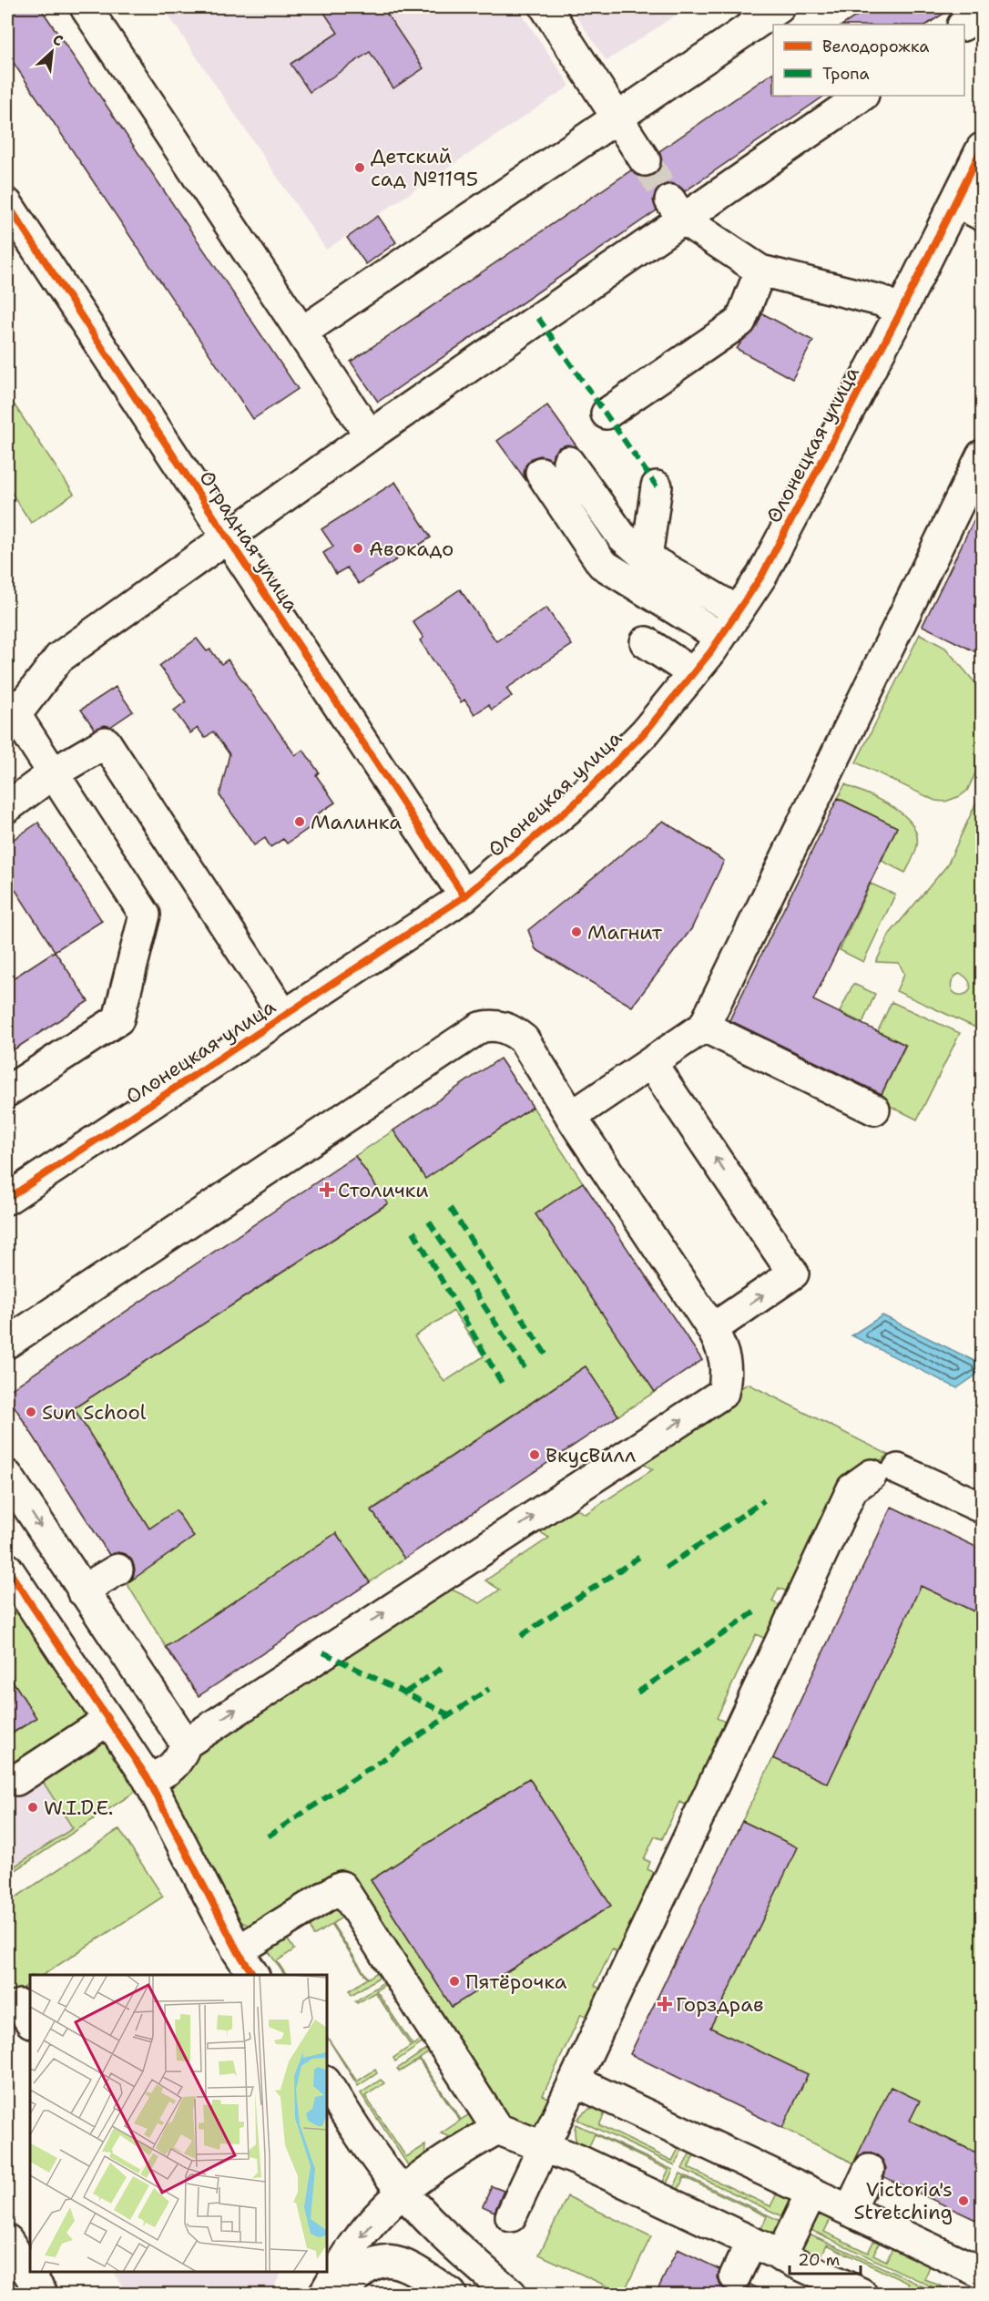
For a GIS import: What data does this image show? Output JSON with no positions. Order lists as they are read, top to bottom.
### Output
{
  "streets": {
    "street": ["Олонецкая улица", "Отрадная улица"]
  },
  "crossings": [
    ["Олонецкая улица", "Отрадная улица"]
  ],
  "places": {
    "other": [
      "Детский сад №1195",
      "Авокадо",
      "Малинка",
      "Магнит",
      "Sun School",
      "ВкусВилл",
      "W.I.D.E.",
      "Пятёрочка",
      "Victoria's Stretching"
    ],
    "health": ["Столички", "Горздрав"]
  },
  "legend": ["Велодорожка", "Тропа"],
  "scale_bar": "20 m",
  "north": "top right"
}
